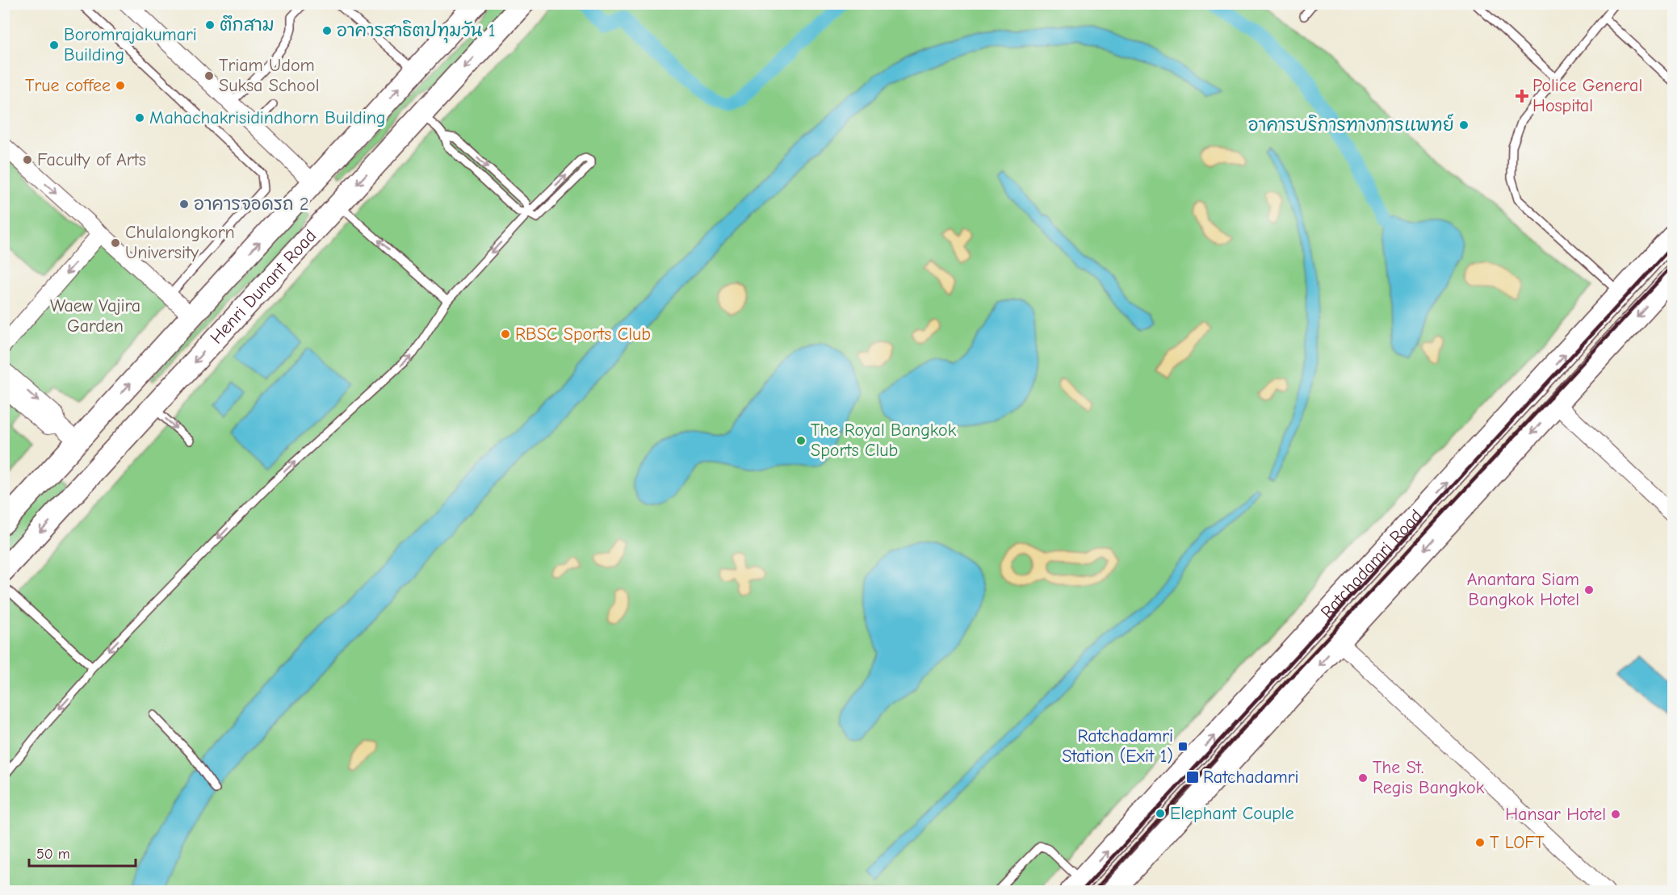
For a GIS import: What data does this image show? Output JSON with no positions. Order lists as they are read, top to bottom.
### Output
{
  "streets": {
    "main road": ["Henri Dunant Road", "Ratchadamri Road"]
  },
  "parks": ["Waew Vajira Garden"],
  "places": {
    "other": [
      "ตึกสาม",
      "อาคารสาธิตปทุมวัน 1",
      "Boromrajakumari Building",
      "Triam Udom Suksa School",
      "True coffee",
      "Mahachakrisidindhorn Building",
      "อาคารบริการทางการแพทย์",
      "Faculty of Arts",
      "อาคารจอดรถ 2",
      "Chulalongkorn University",
      "RBSC Sports Club",
      "The Royal Bangkok Sports Club",
      "Anantara Siam Bangkok Hotel",
      "The St. Regis Bangkok",
      "Elephant Couple",
      "Hansar Hotel",
      "T LOFT"
    ],
    "health": ["Police General Hospital"],
    "transit": ["Ratchadamri Station (Exit 1)", "Ratchadamri"]
  },
  "scale_bar": "50 m"
}
